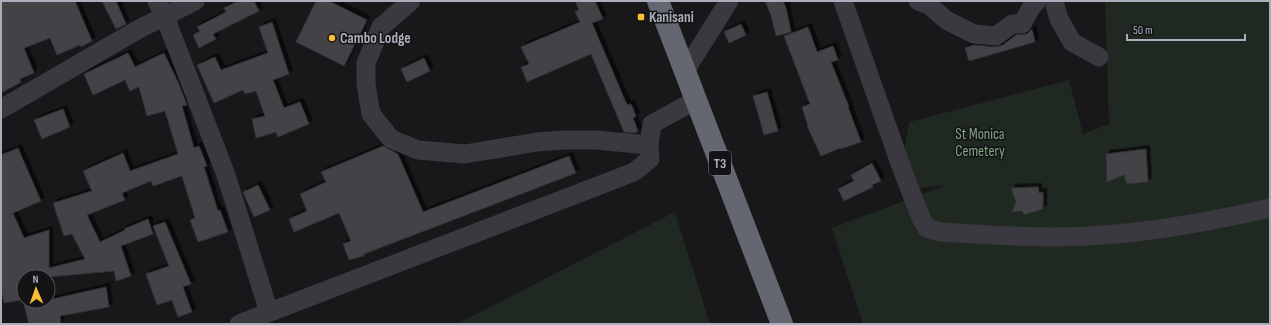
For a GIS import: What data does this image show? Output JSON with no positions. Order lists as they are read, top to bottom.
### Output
{
  "streets": {
    "highway": ["T3"]
  },
  "parks": ["St Monica Cemetery"],
  "places": {
    "transit": ["Kanisani"],
    "other": ["Cambo Lodge"]
  },
  "scale_bar": "50 m",
  "north": "top"
}
